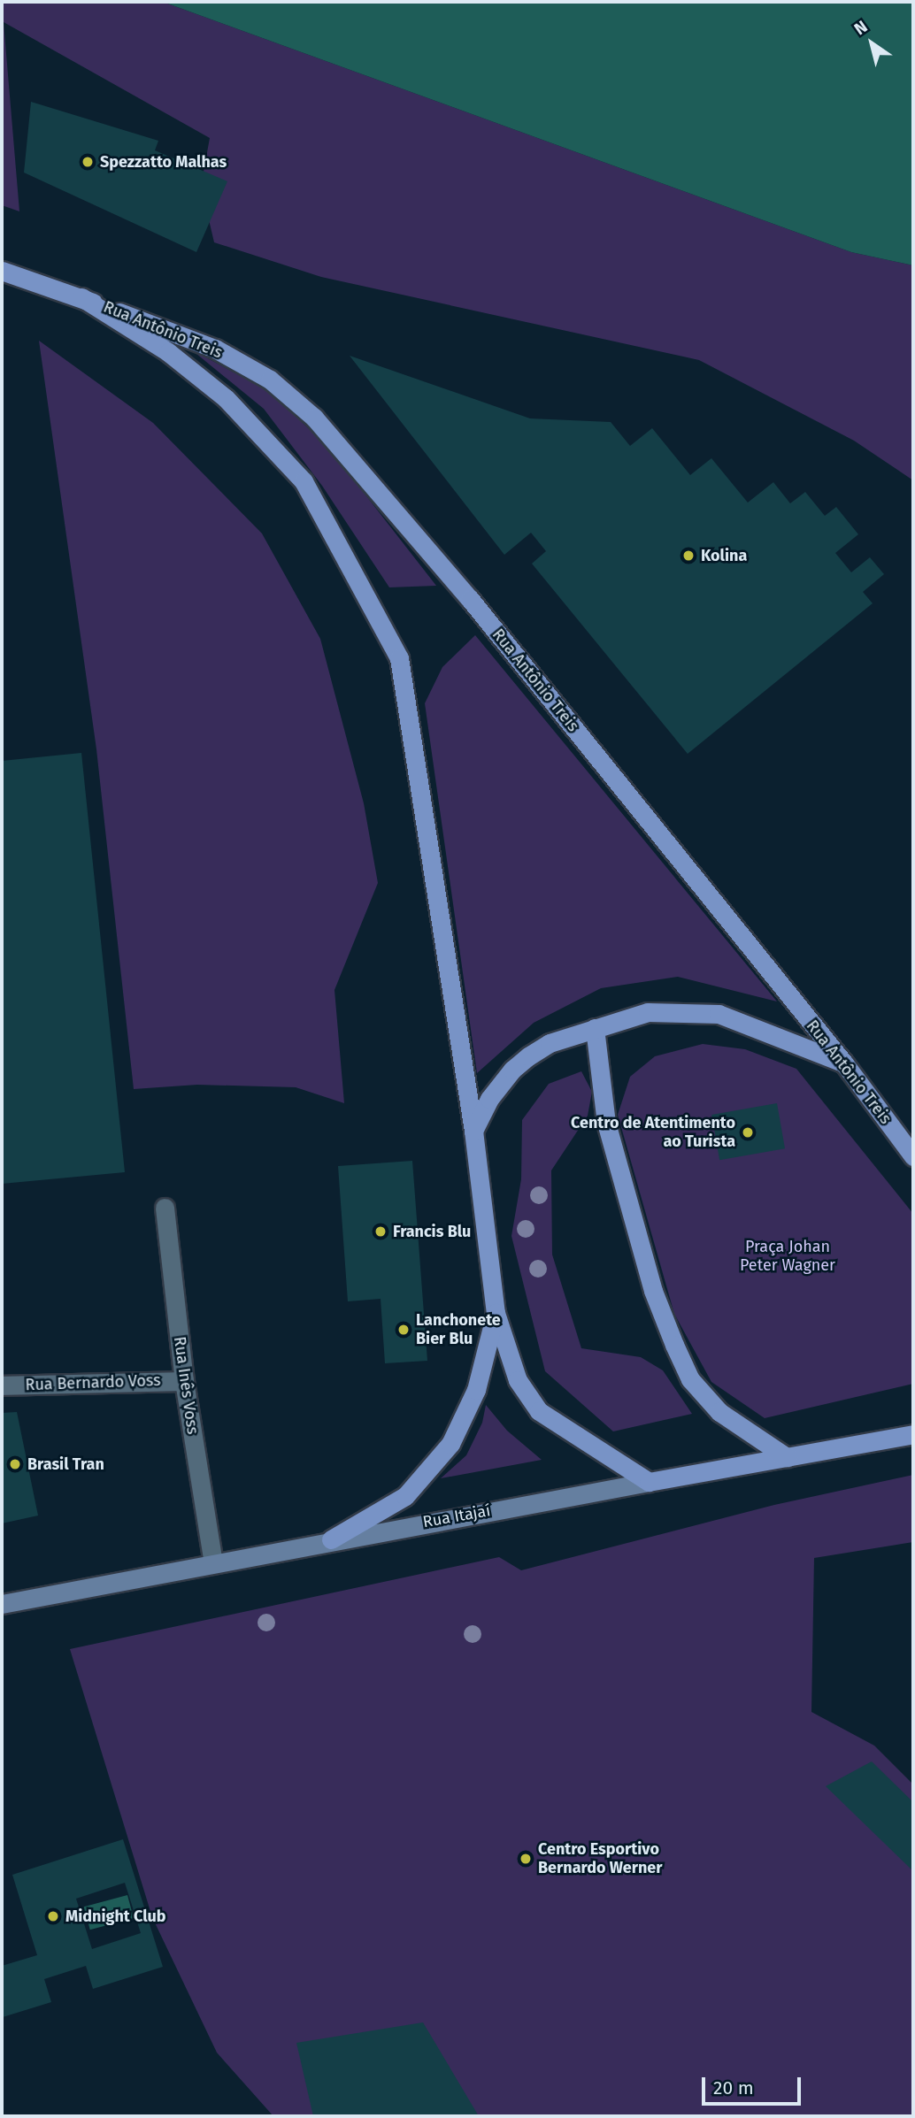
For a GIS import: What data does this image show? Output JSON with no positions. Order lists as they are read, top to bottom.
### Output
{
  "streets": {
    "main road": ["Rua Antônio Treis", "Rua Itajaí"],
    "street": ["Rua Bernardo Voss", "Rua Inês Voss"]
  },
  "crossings": [
    ["Rua Antônio Treis", "Rua Itajaí"],
    ["Rua Bernardo Voss", "Rua Inês Voss"],
    ["Rua Inês Voss", "Rua Itajaí"]
  ],
  "parks": ["Praça Johan Peter Wagner"],
  "places": [
    "Spezzatto Malhas",
    "Kolina",
    "Centro de Atentimento ao Turista",
    "Francis Blu",
    "Lanchonete Bier Blu",
    "Brasil Tran",
    "Centro Esportivo Bernardo Werner",
    "Midnight Club"
  ],
  "scale_bar": "20 m",
  "north": "top left"
}
